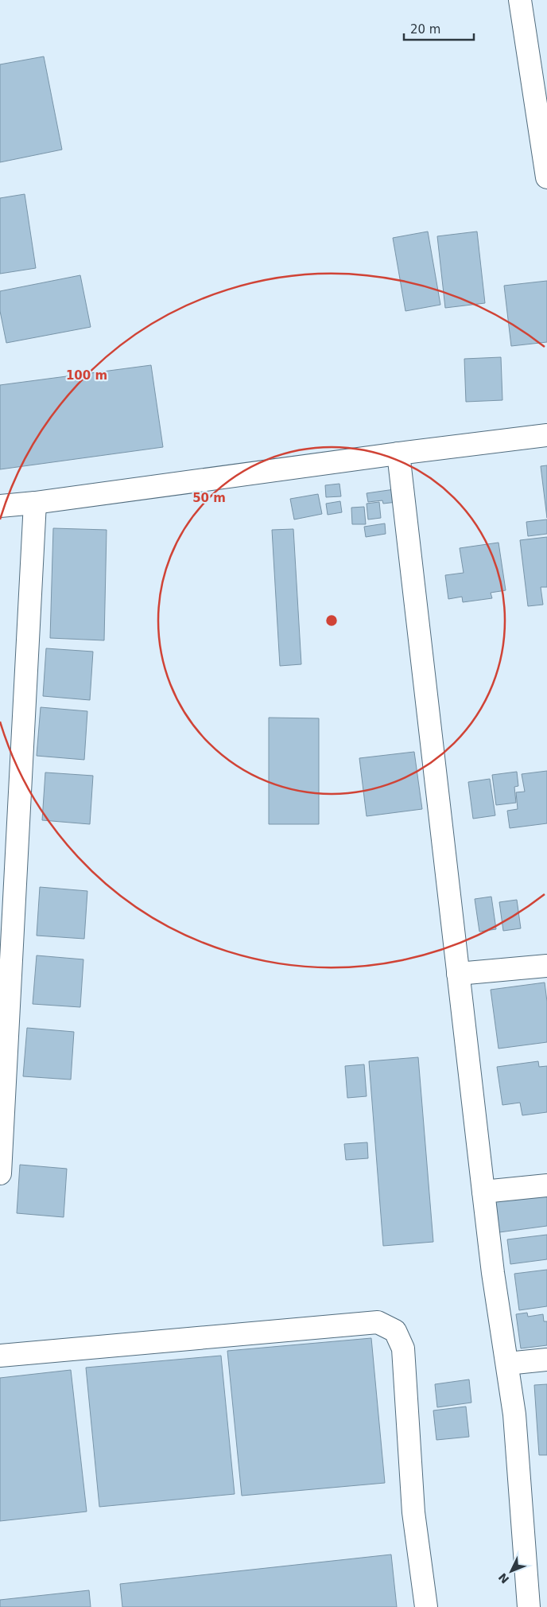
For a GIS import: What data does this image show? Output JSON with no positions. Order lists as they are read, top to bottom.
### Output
{
  "scale_bar": "20 m",
  "north": "bottom left",
  "rings": ["100 m", "50 m"]
}
